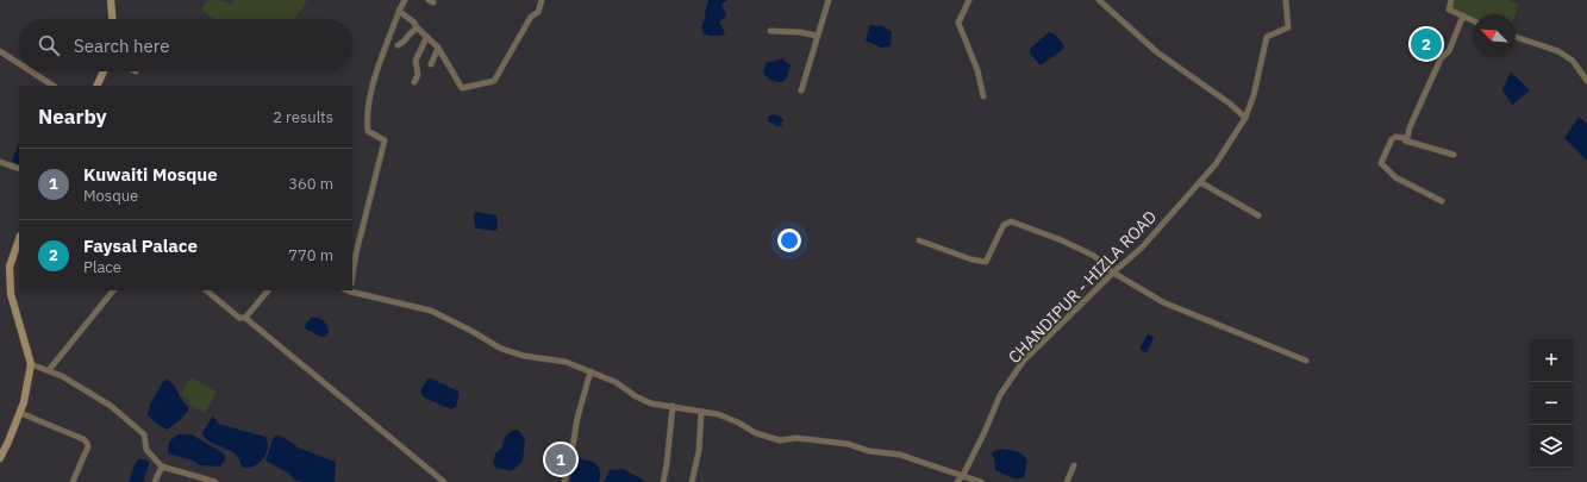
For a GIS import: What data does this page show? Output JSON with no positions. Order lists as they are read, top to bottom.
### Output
{
  "streets": {
    "street": ["CHANDIPUR - HIZLA ROAD"]
  },
  "north": "top left",
  "page": {
    "search": "Search here",
    "pins": ["2", "1"],
    "heading": ["Nearby", "2 results"],
    "list": [
      {
        "mark": "1",
        "name": "Kuwaiti Mosque",
        "note": "Mosque",
        "value": "360 m"
      },
      {
        "mark": "2",
        "name": "Faysal Palace",
        "note": "Place",
        "value": "770 m"
      }
    ],
    "map_buttons": ["+", "−"]
  }
}
